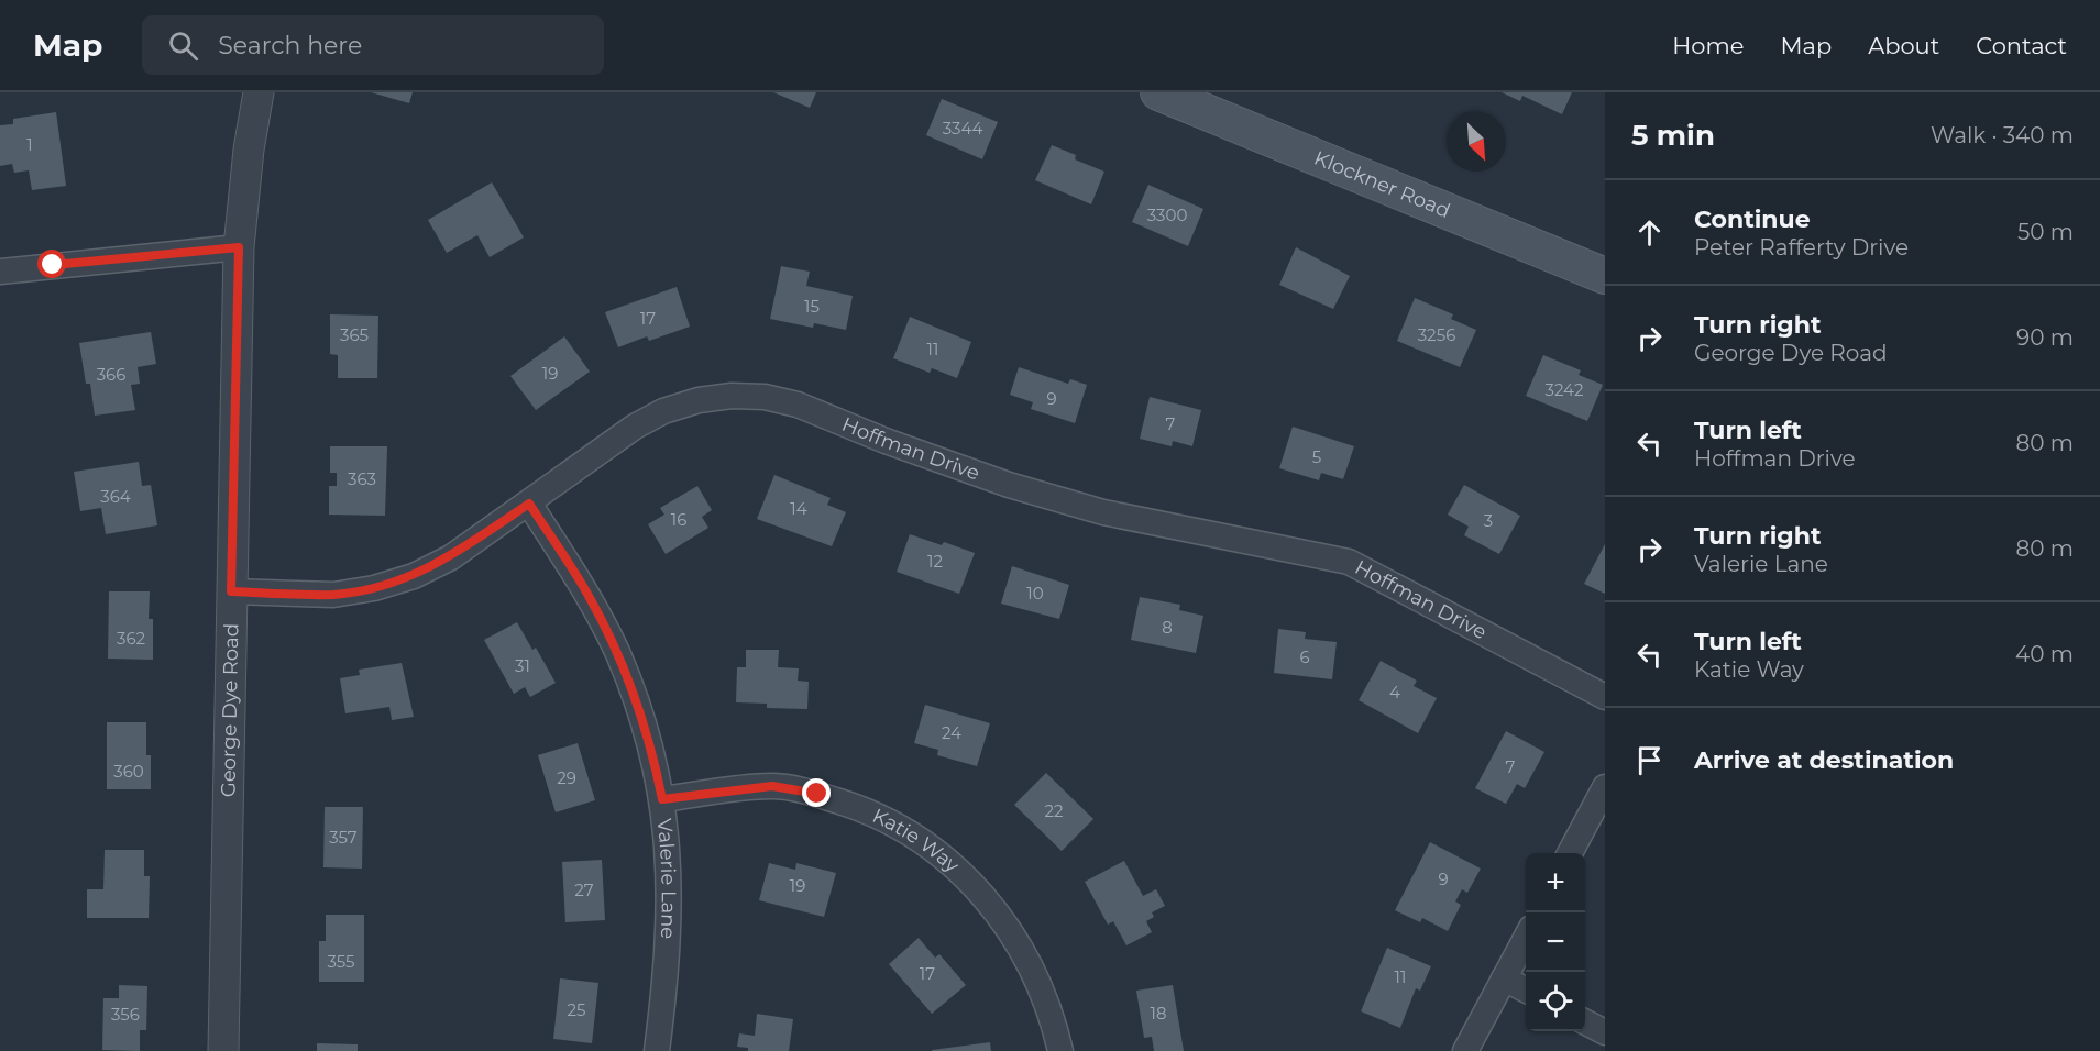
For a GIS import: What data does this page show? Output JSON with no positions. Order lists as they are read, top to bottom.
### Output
{
  "streets": {
    "main road": ["Klockner Road"],
    "street": [
      "Hoffman Drive",
      "George Dye Road",
      "Katie Way",
      "Valerie Lane"
    ]
  },
  "crossings": [
    ["Hoffman Drive", "George Dye Road"],
    ["Hoffman Drive", "Valerie Lane"],
    ["Katie Way", "Valerie Lane"]
  ],
  "house_numbers": [
    "3344",
    "1",
    "3300",
    "15",
    "17",
    "365",
    "3256",
    "11",
    "19",
    "366",
    "3242",
    "9",
    "7",
    "5",
    "363",
    "364",
    "14",
    "16",
    "3",
    "12",
    "10",
    "8",
    "362",
    "6",
    "31",
    "4",
    "24",
    "7",
    "360",
    "29",
    "22",
    "357",
    "9",
    "19",
    "27",
    "355",
    "17",
    "11",
    "25",
    "18",
    "356"
  ],
  "north": "bottom right",
  "page": {
    "header": "Map",
    "search": "Search here",
    "nav": [
      "Home",
      "Map",
      "About",
      "Contact"
    ],
    "heading": ["5 min", "Walk · 340 m"],
    "list": [
      ["Continue", "Peter Rafferty Drive", "50 m"],
      ["Turn right", "George Dye Road", "90 m"],
      ["Turn left", "Hoffman Drive", "80 m"],
      ["Turn right", "Valerie Lane", "80 m"],
      ["Turn left", "Katie Way", "40 m"],
      "Arrive at destination"
    ],
    "map_buttons": ["+", "−"]
  }
}
